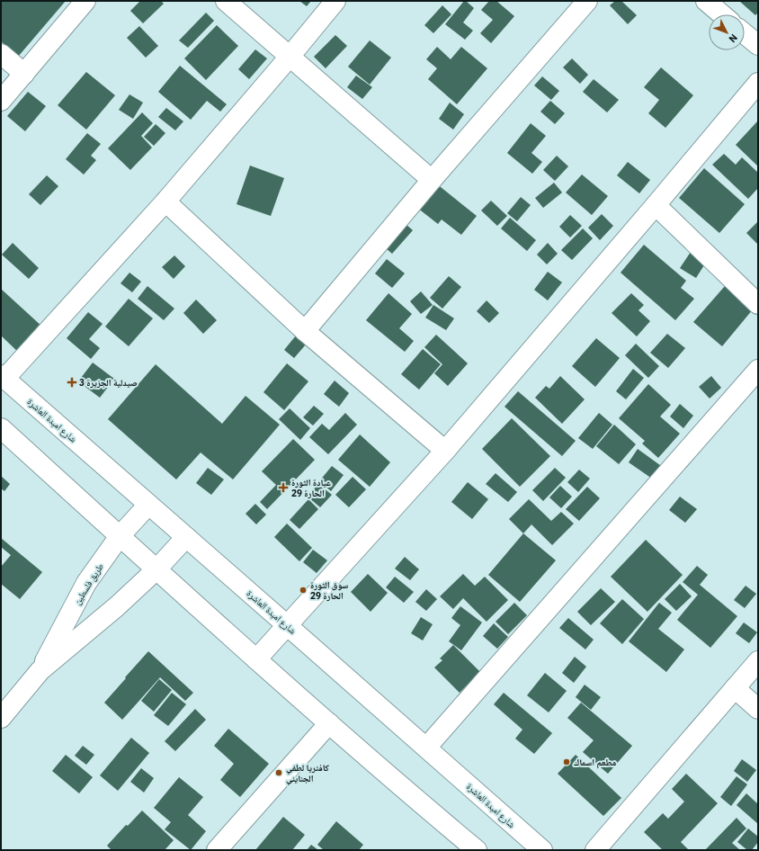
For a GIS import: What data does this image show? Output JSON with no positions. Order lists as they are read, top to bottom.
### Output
{
  "streets": {
    "street": ["شارع امبدة العاشرة", "طريق فلسطين"]
  },
  "crossings": [
    ["شارع امبدة العاشرة", "طريق فلسطين"]
  ],
  "places": {
    "health": ["صيدلية الجزيرة 3", "عيادة الثورة الحارة 29"],
    "other": ["سوق الثورة الحارة 29", "مطعم اسماك", "كافتريا لطفي الجنايني"]
  },
  "north": "bottom right"
}
